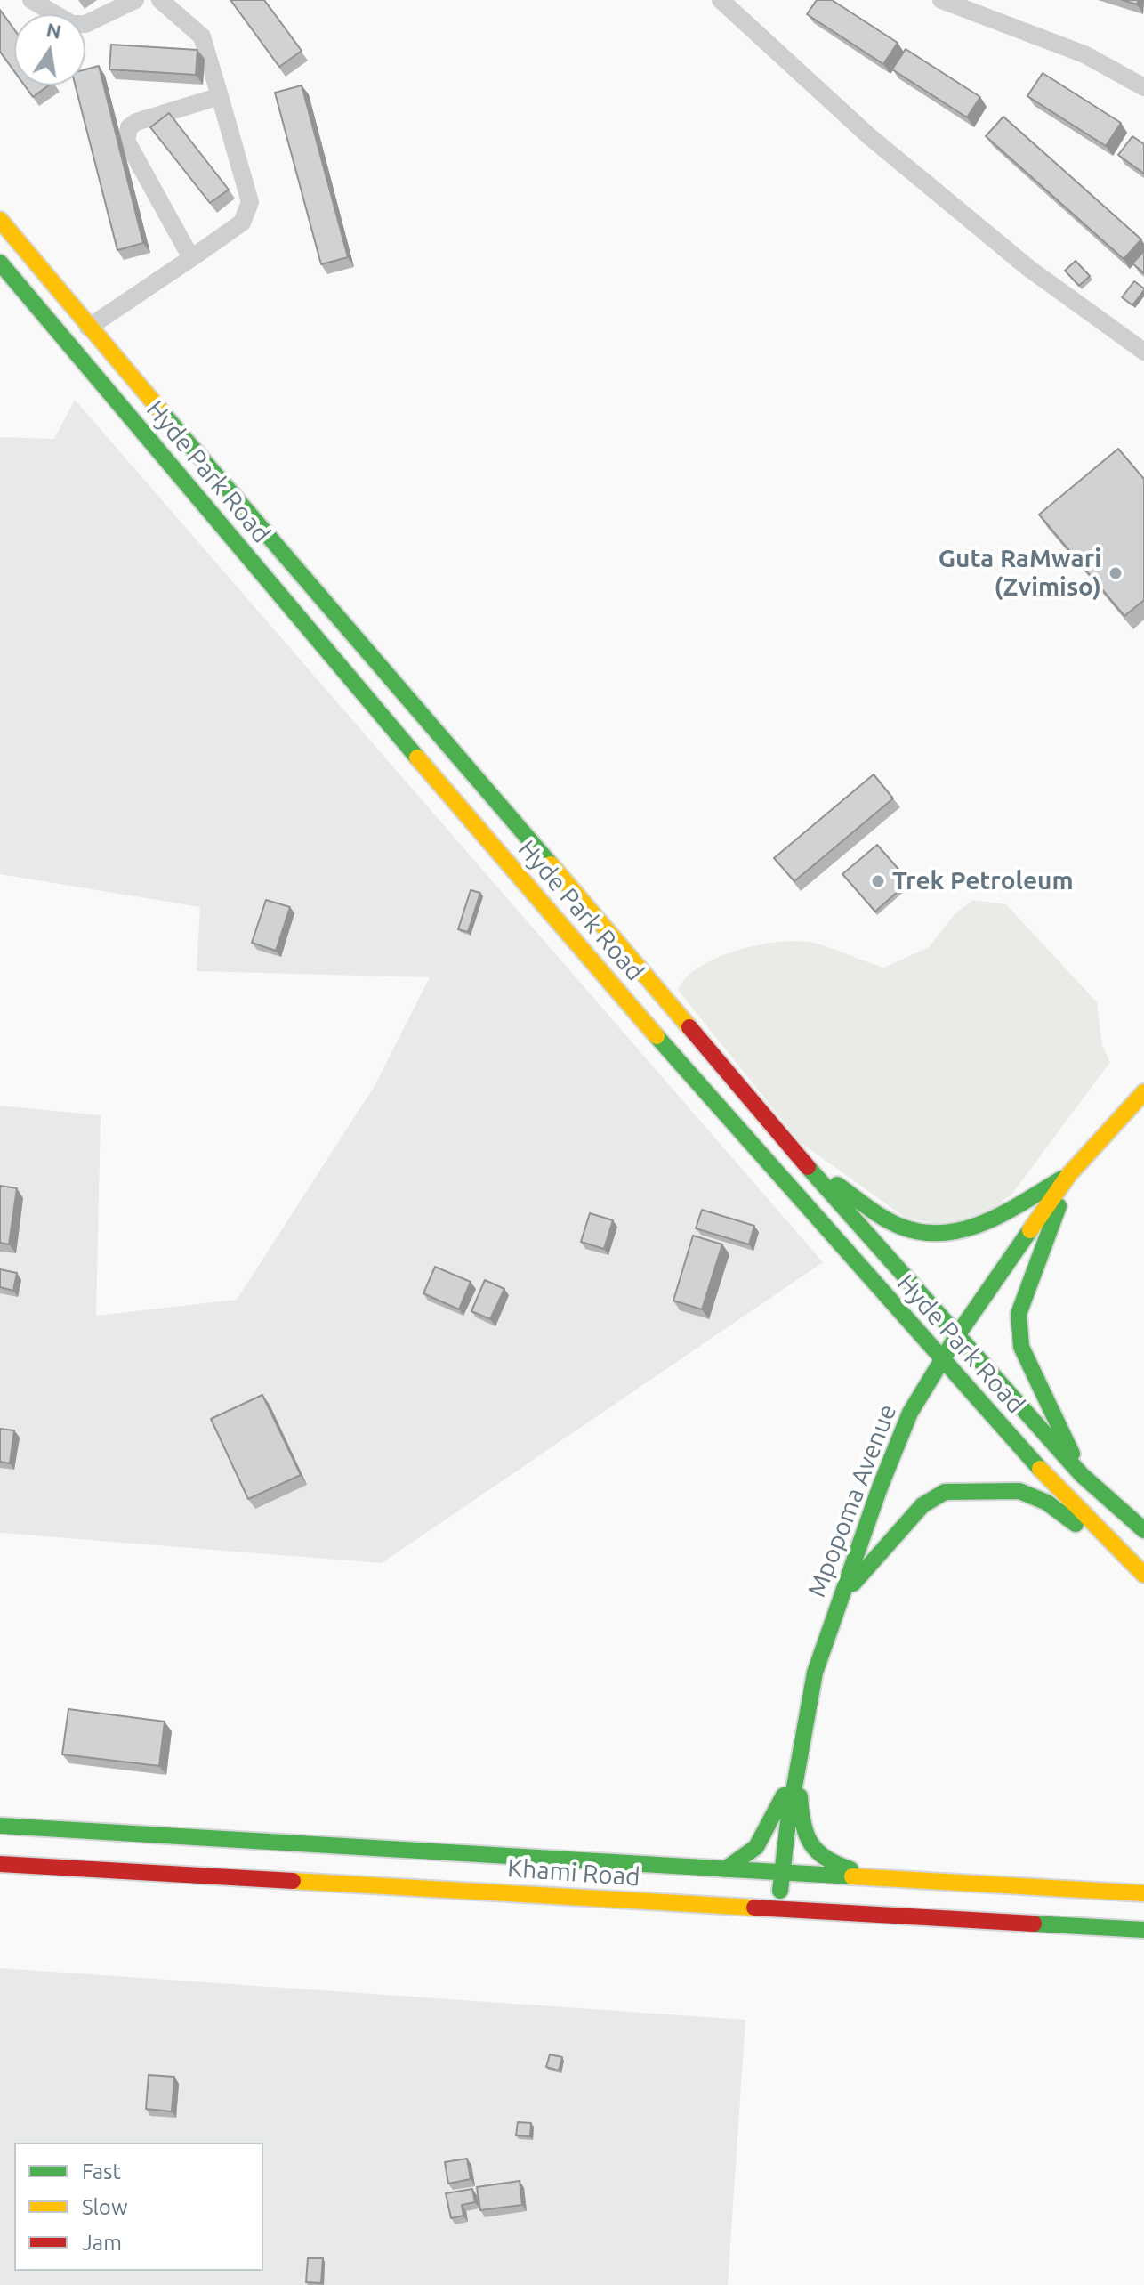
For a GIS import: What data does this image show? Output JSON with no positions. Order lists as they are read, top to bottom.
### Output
{
  "streets": {
    "street": ["Hyde Park Road", "Mpopoma Avenue", "Khami Road"]
  },
  "crossings": [
    ["Hyde Park Road", "Mpopoma Avenue"],
    ["Mpopoma Avenue", "Khami Road"]
  ],
  "places": ["Guta RaMwari (Zvimiso)", "Trek Petroleum"],
  "legend": ["Fast", "Slow", "Jam"],
  "north": "top"
}
